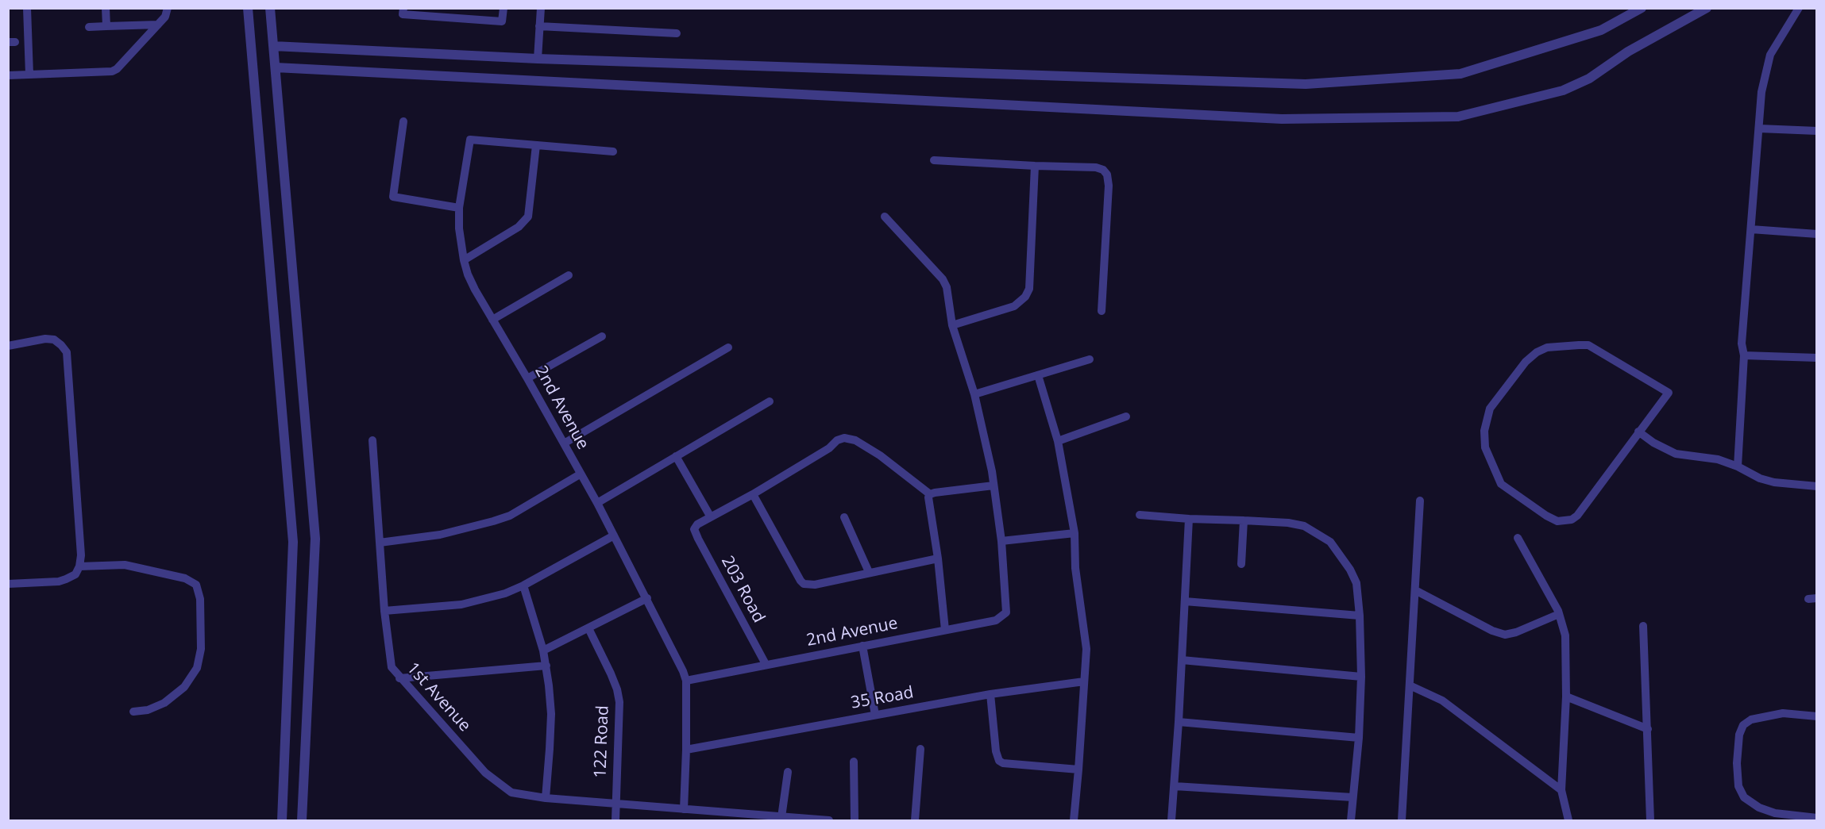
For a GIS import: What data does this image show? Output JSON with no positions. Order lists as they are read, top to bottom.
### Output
{
  "streets": {
    "street": [
      "2nd Avenue",
      "203 Road",
      "1st Avenue",
      "35 Road",
      "122 Road"
    ]
  },
  "crossings": [
    ["2nd Avenue", "203 Road"],
    ["2nd Avenue", "1st Avenue"],
    ["2nd Avenue", "35 Road"],
    ["1st Avenue", "122 Road"]
  ]
}
